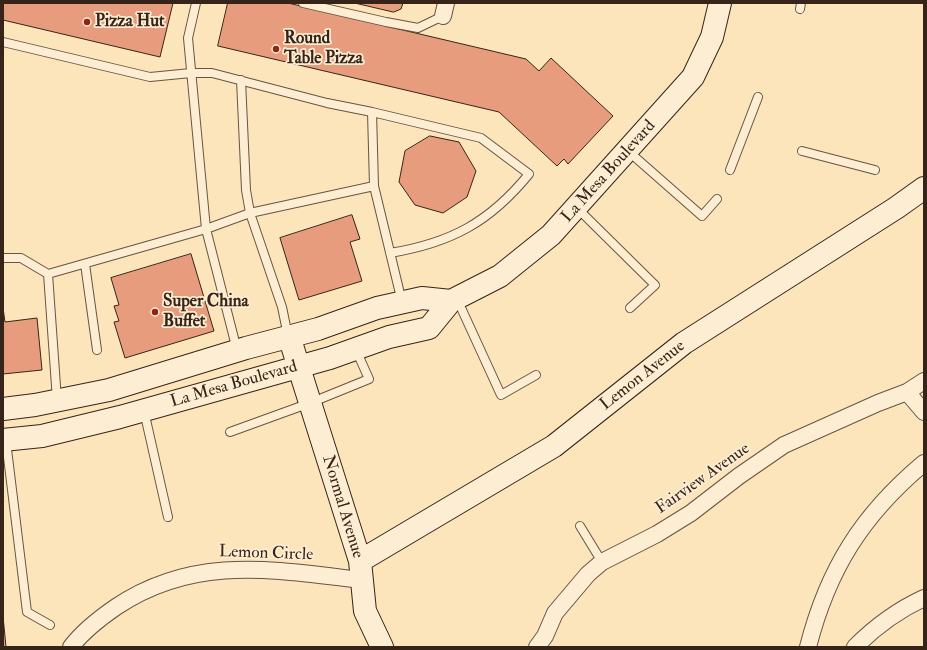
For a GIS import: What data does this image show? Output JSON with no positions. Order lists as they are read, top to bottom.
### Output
{
  "streets": {
    "main road": ["La Mesa Boulevard", "Lemon Avenue", "Normal Avenue"],
    "street": ["Fairview Avenue", "Lemon Circle"]
  },
  "crossings": [
    ["La Mesa Boulevard", "Normal Avenue"],
    ["Lemon Avenue", "Normal Avenue"],
    ["Lemon Avenue", "Lemon Circle"],
    ["Normal Avenue", "Lemon Circle"]
  ],
  "places": ["Pizza Hut", "Round Table Pizza", "Super China Buffet"]
}
